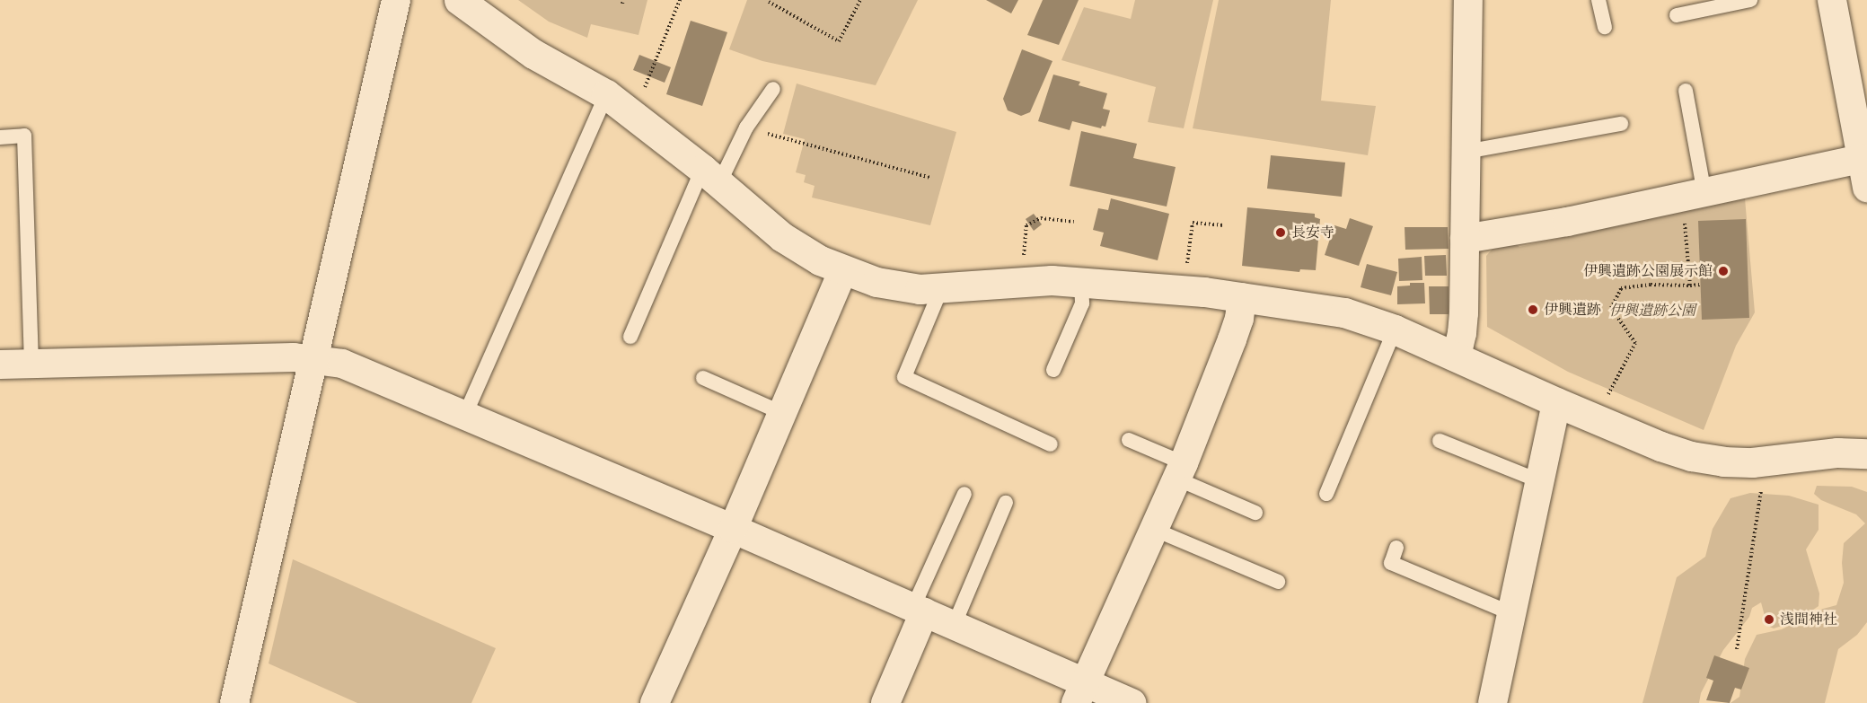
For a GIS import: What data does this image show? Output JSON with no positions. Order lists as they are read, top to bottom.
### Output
{
  "parks": ["伊興遺跡公園"],
  "places": [
    "長安寺",
    "伊興遺跡公園展示館",
    "伊興遺跡",
    "浅間神社"
  ]
}
